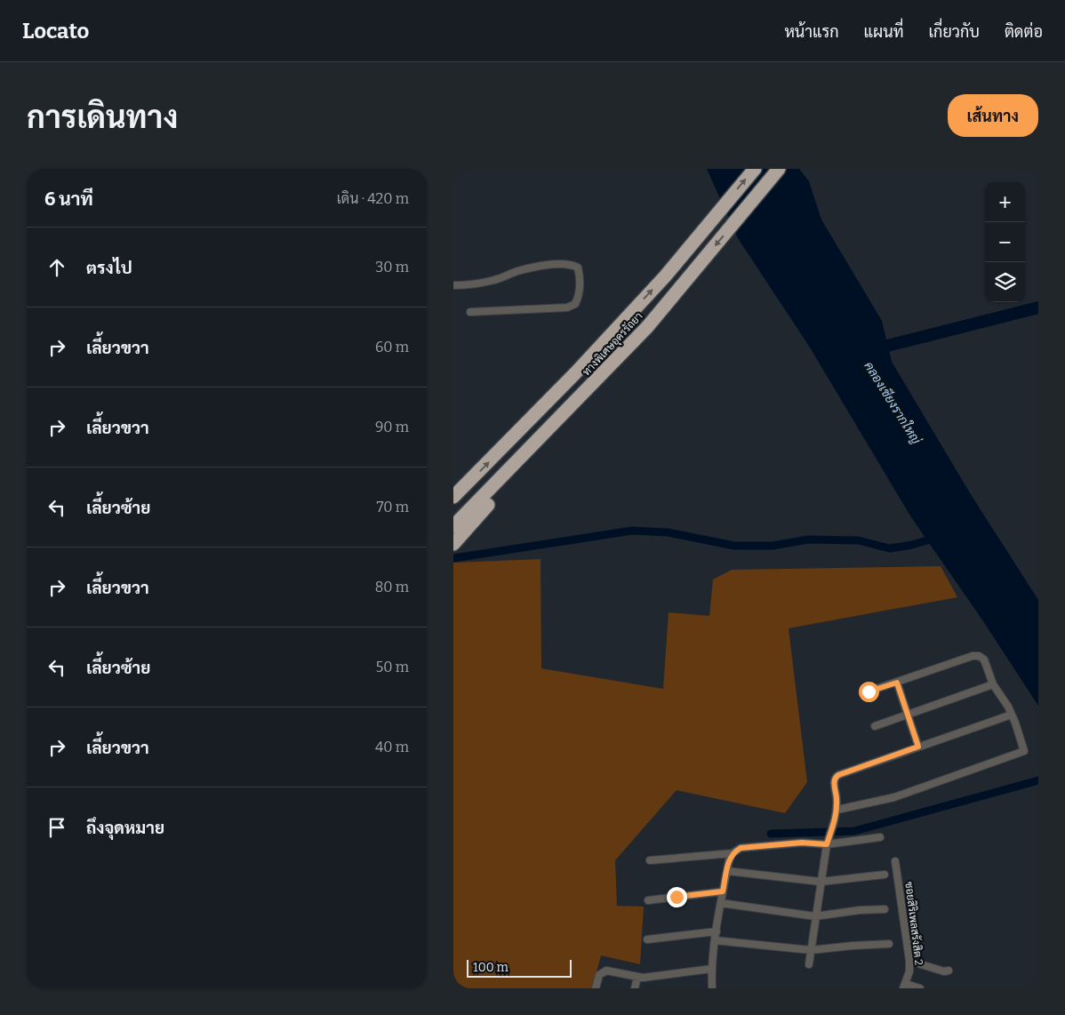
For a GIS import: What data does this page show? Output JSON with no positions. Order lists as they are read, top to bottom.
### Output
{
  "streets": {
    "highway": ["ทางพิเศษอุดรรัถยา"],
    "street": ["ซอยสิริเพลสรังสิต 2"]
  },
  "water": ["คลองเชียงรากใหญ่"],
  "scale_bar": "100 m",
  "page": {
    "header": "Locato",
    "nav": [
      "หน้าแรก",
      "แผนที่",
      "เกี่ยวกับ",
      "ติดต่อ"
    ],
    "buttons": "เส้นทาง",
    "title": "การเดินทาง",
    "heading": ["6 นาที", "เดิน · 420 m"],
    "map_buttons": ["+", "−"],
    "list": [
      ["ตรงไป", "30 m"],
      ["เลี้ยวขวา", "60 m"],
      ["เลี้ยวขวา", "90 m"],
      ["เลี้ยวซ้าย", "70 m"],
      ["เลี้ยวขวา", "80 m"],
      ["เลี้ยวซ้าย", "50 m"],
      ["เลี้ยวขวา", "40 m"],
      "ถึงจุดหมาย"
    ],
    "scale": "100 m"
  }
}
